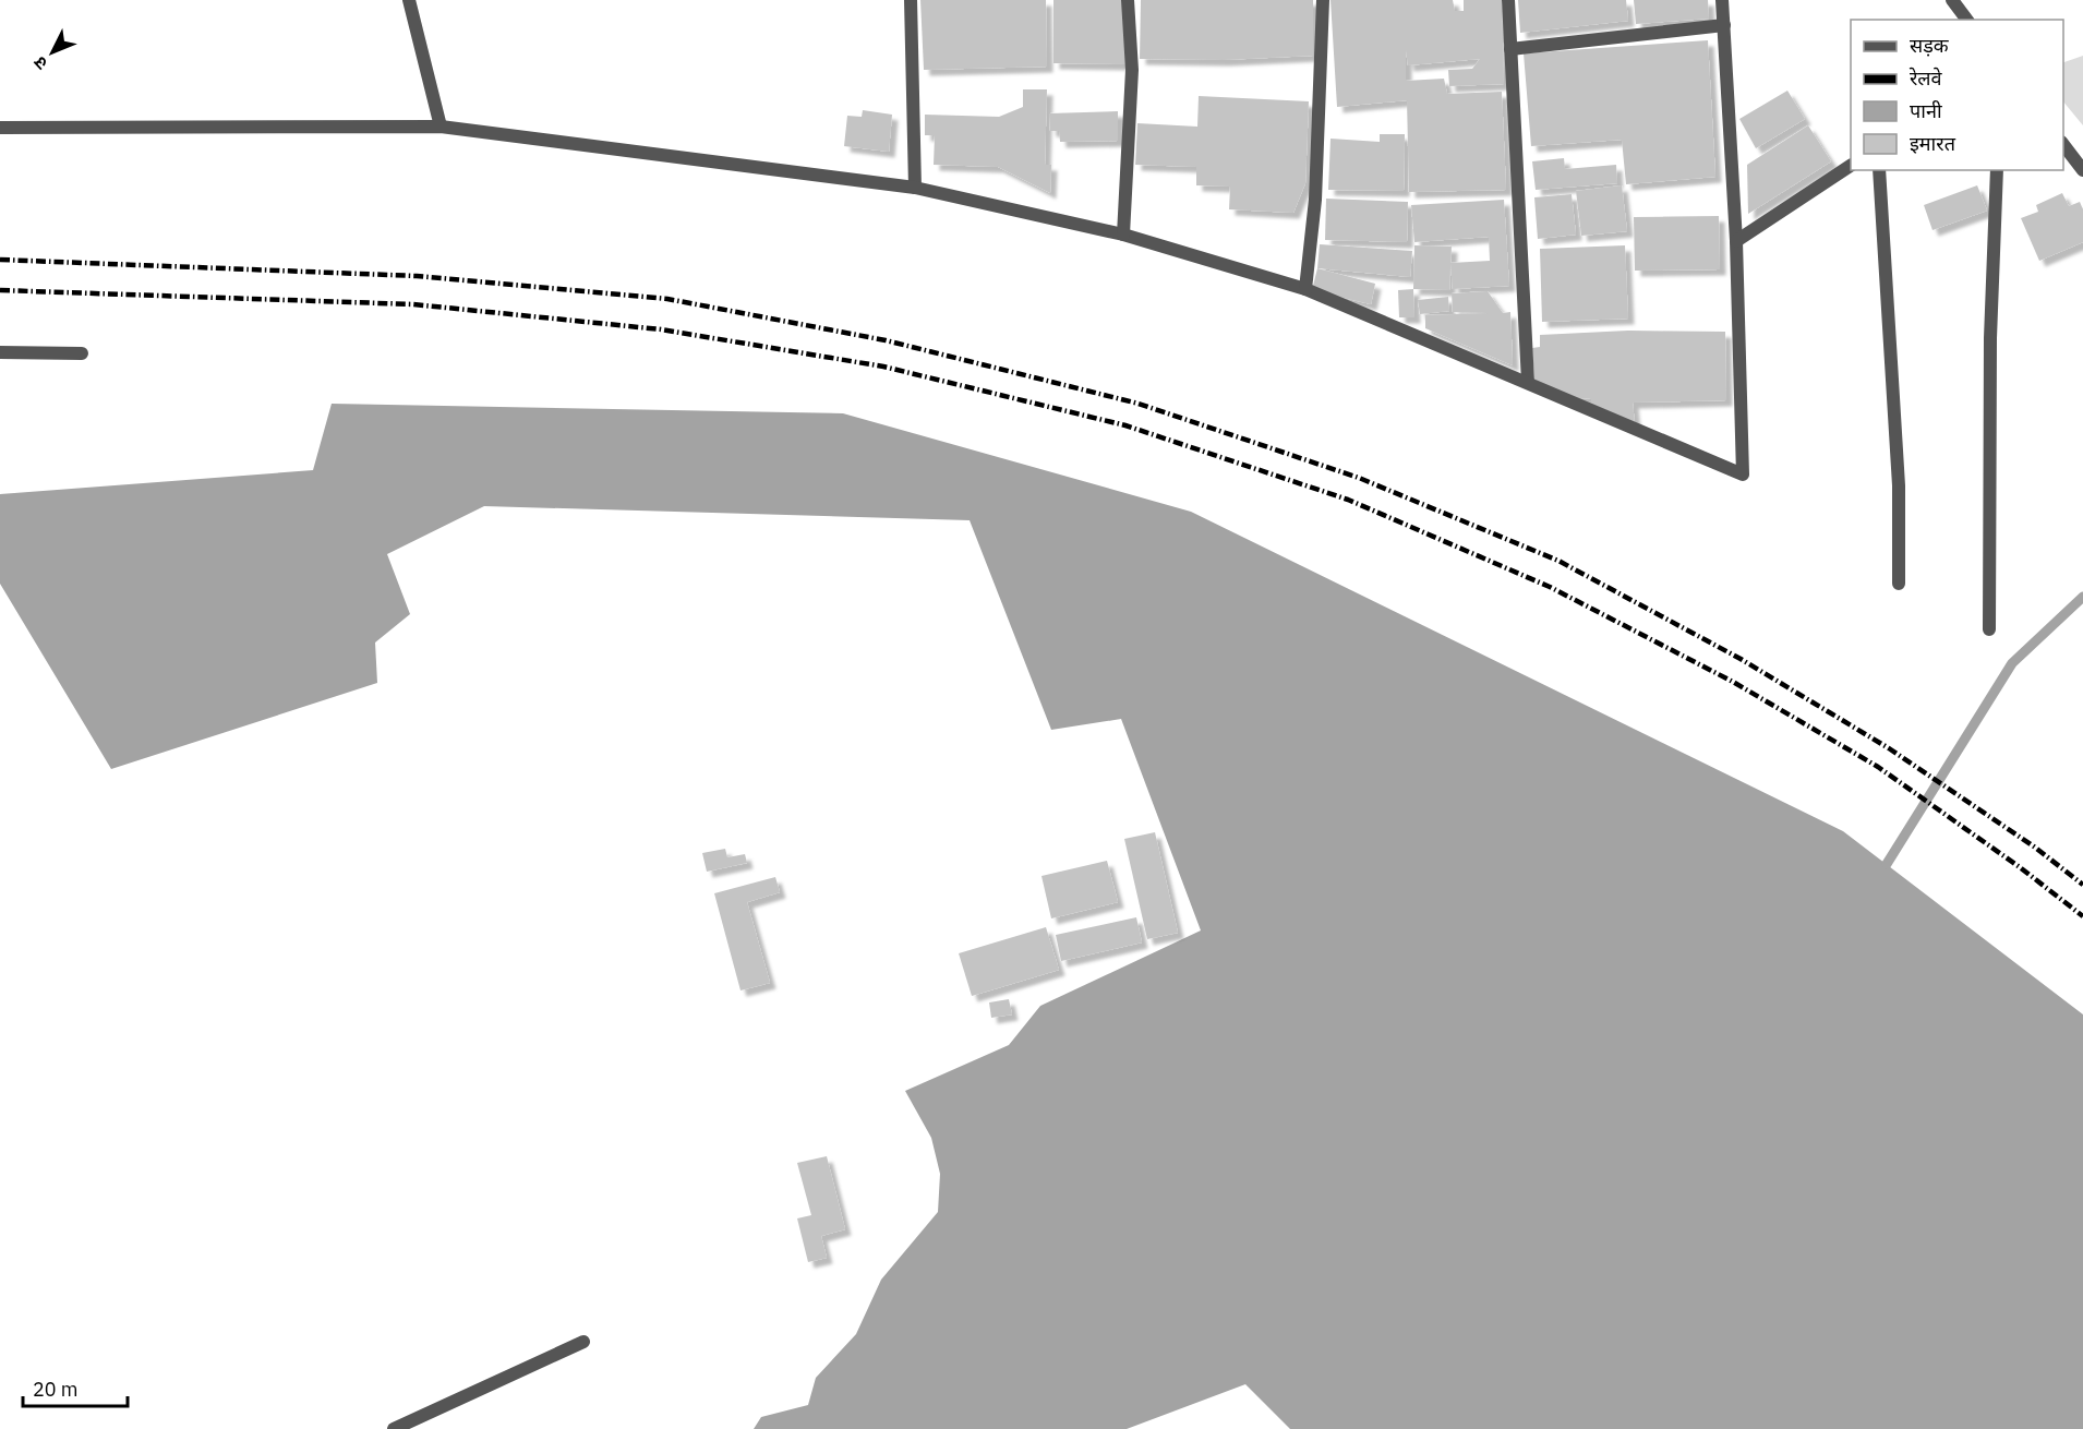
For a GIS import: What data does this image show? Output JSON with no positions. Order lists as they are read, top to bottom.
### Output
{
  "legend": [
    "सड़क",
    "रेलवे",
    "पानी",
    "इमारत"
  ],
  "scale_bar": "20 m",
  "north": "bottom left"
}
